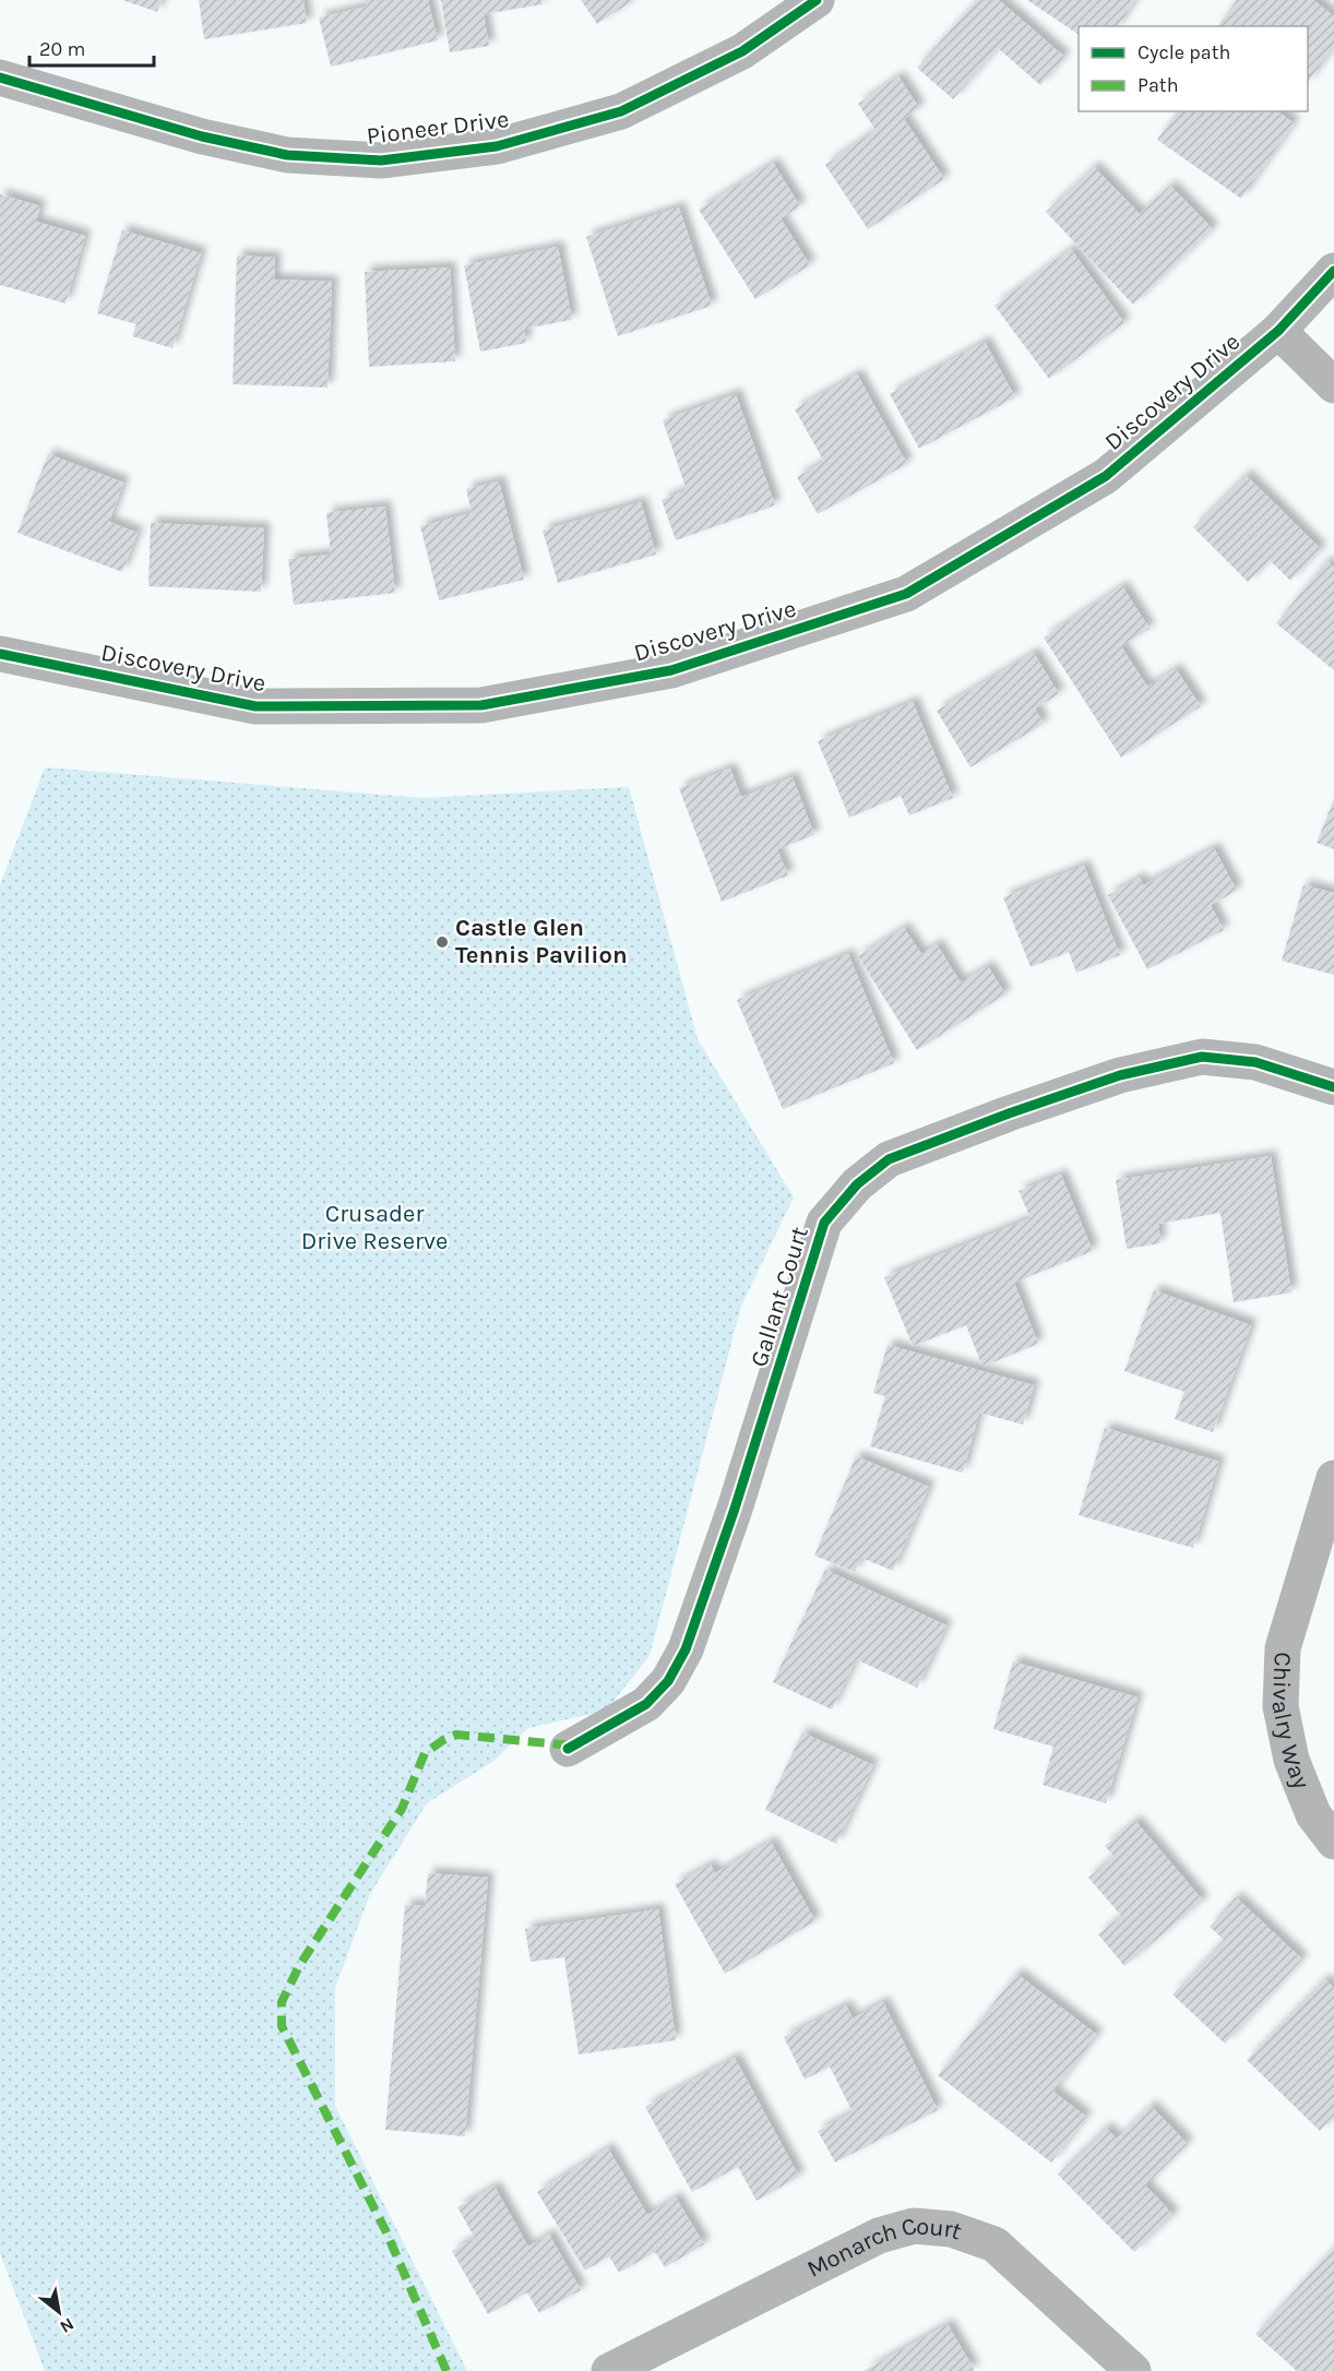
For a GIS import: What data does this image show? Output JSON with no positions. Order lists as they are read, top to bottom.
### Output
{
  "streets": {
    "street": [
      "Pioneer Drive",
      "Discovery Drive",
      "Gallant Court",
      "Chivalry Way",
      "Monarch Court"
    ]
  },
  "parks": ["Crusader Drive Reserve"],
  "places": ["Castle Glen Tennis Pavilion"],
  "legend": ["Cycle path", "Path"],
  "scale_bar": "20 m",
  "north": "bottom right"
}
